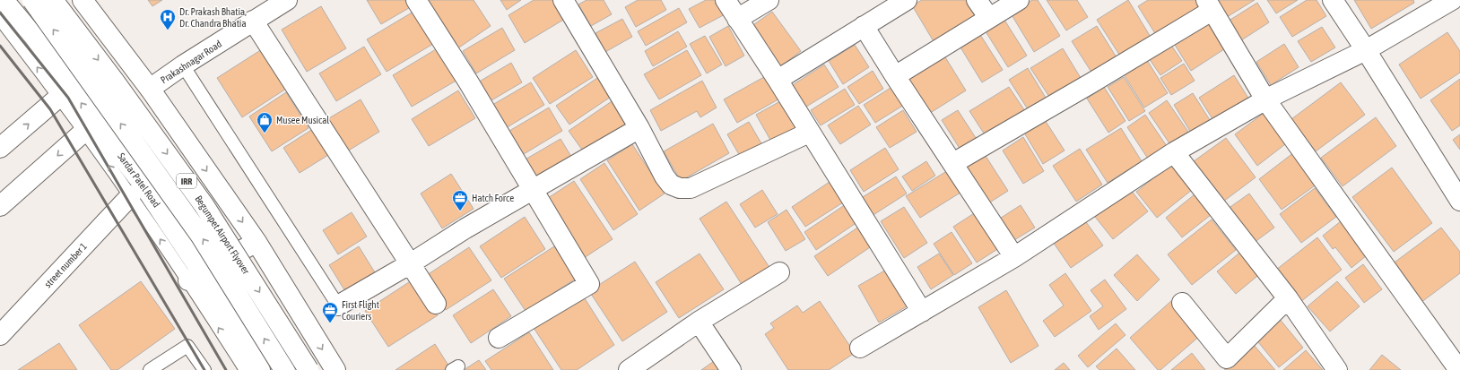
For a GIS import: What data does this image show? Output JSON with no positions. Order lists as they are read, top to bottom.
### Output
{
  "streets": {
    "street": [
      "Prakashnagar Road",
      "Sardar Patel Road",
      "IRR",
      "Begumpet Airport Flyover",
      "street number 1"
    ]
  },
  "crossings": [
    ["Prakashnagar Road", "IRR"]
  ],
  "places": {
    "hospital": ["Dr. Prakash Bhatia, Dr. Chandra Bhatia"],
    "shop": ["Musee Musical"],
    "office": ["Hatch Force", "First Flight Couriers"]
  }
}
